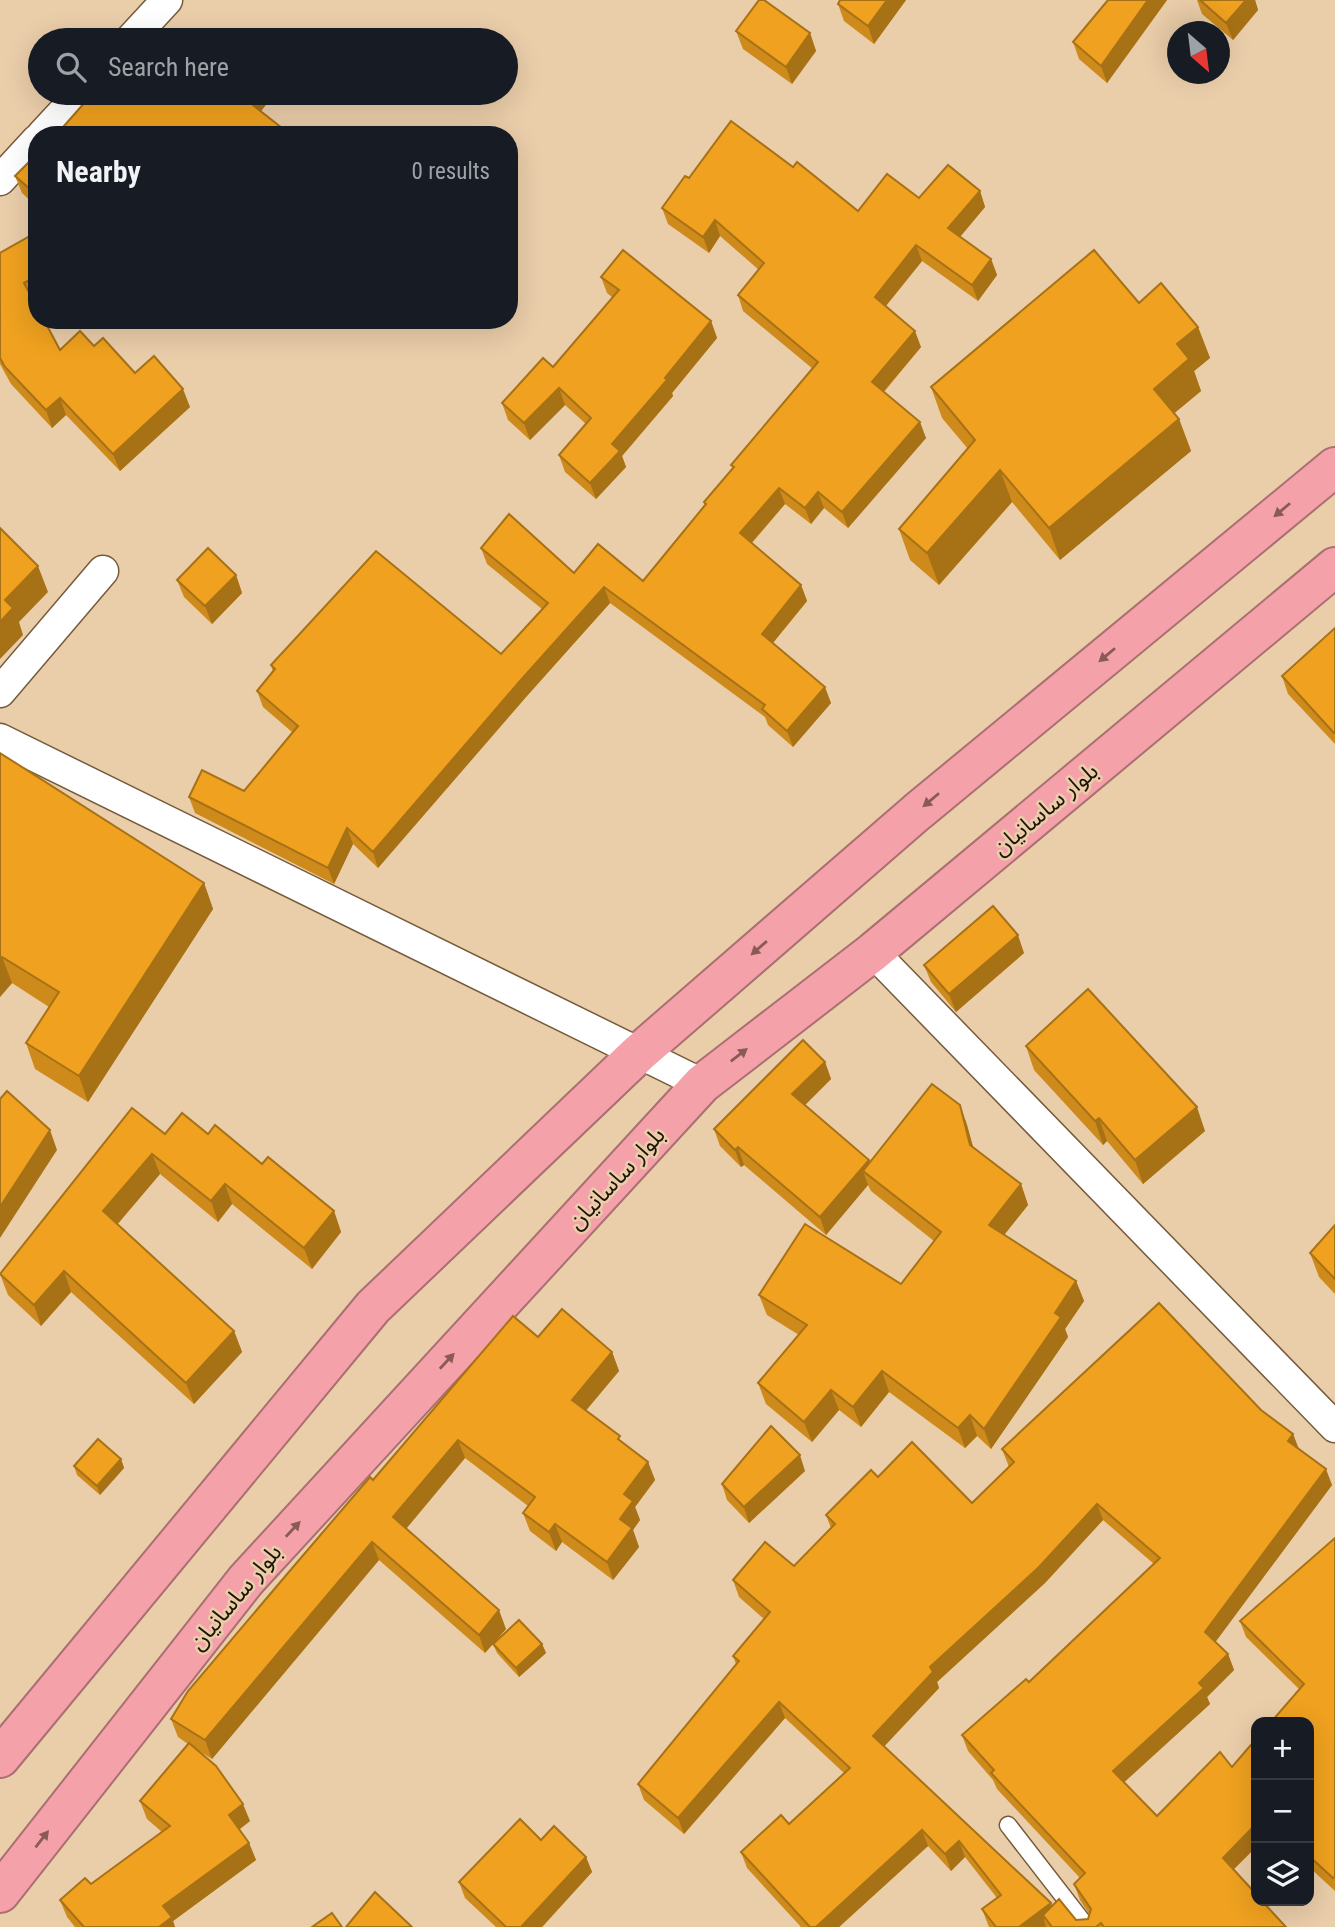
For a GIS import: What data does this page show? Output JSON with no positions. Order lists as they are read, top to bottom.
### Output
{
  "streets": {
    "highway": ["بلوار ساسانیان"]
  },
  "north": "bottom right",
  "page": {
    "search": "Search here",
    "heading": ["Nearby", "0 results"],
    "map_buttons": ["+", "−"]
  }
}
